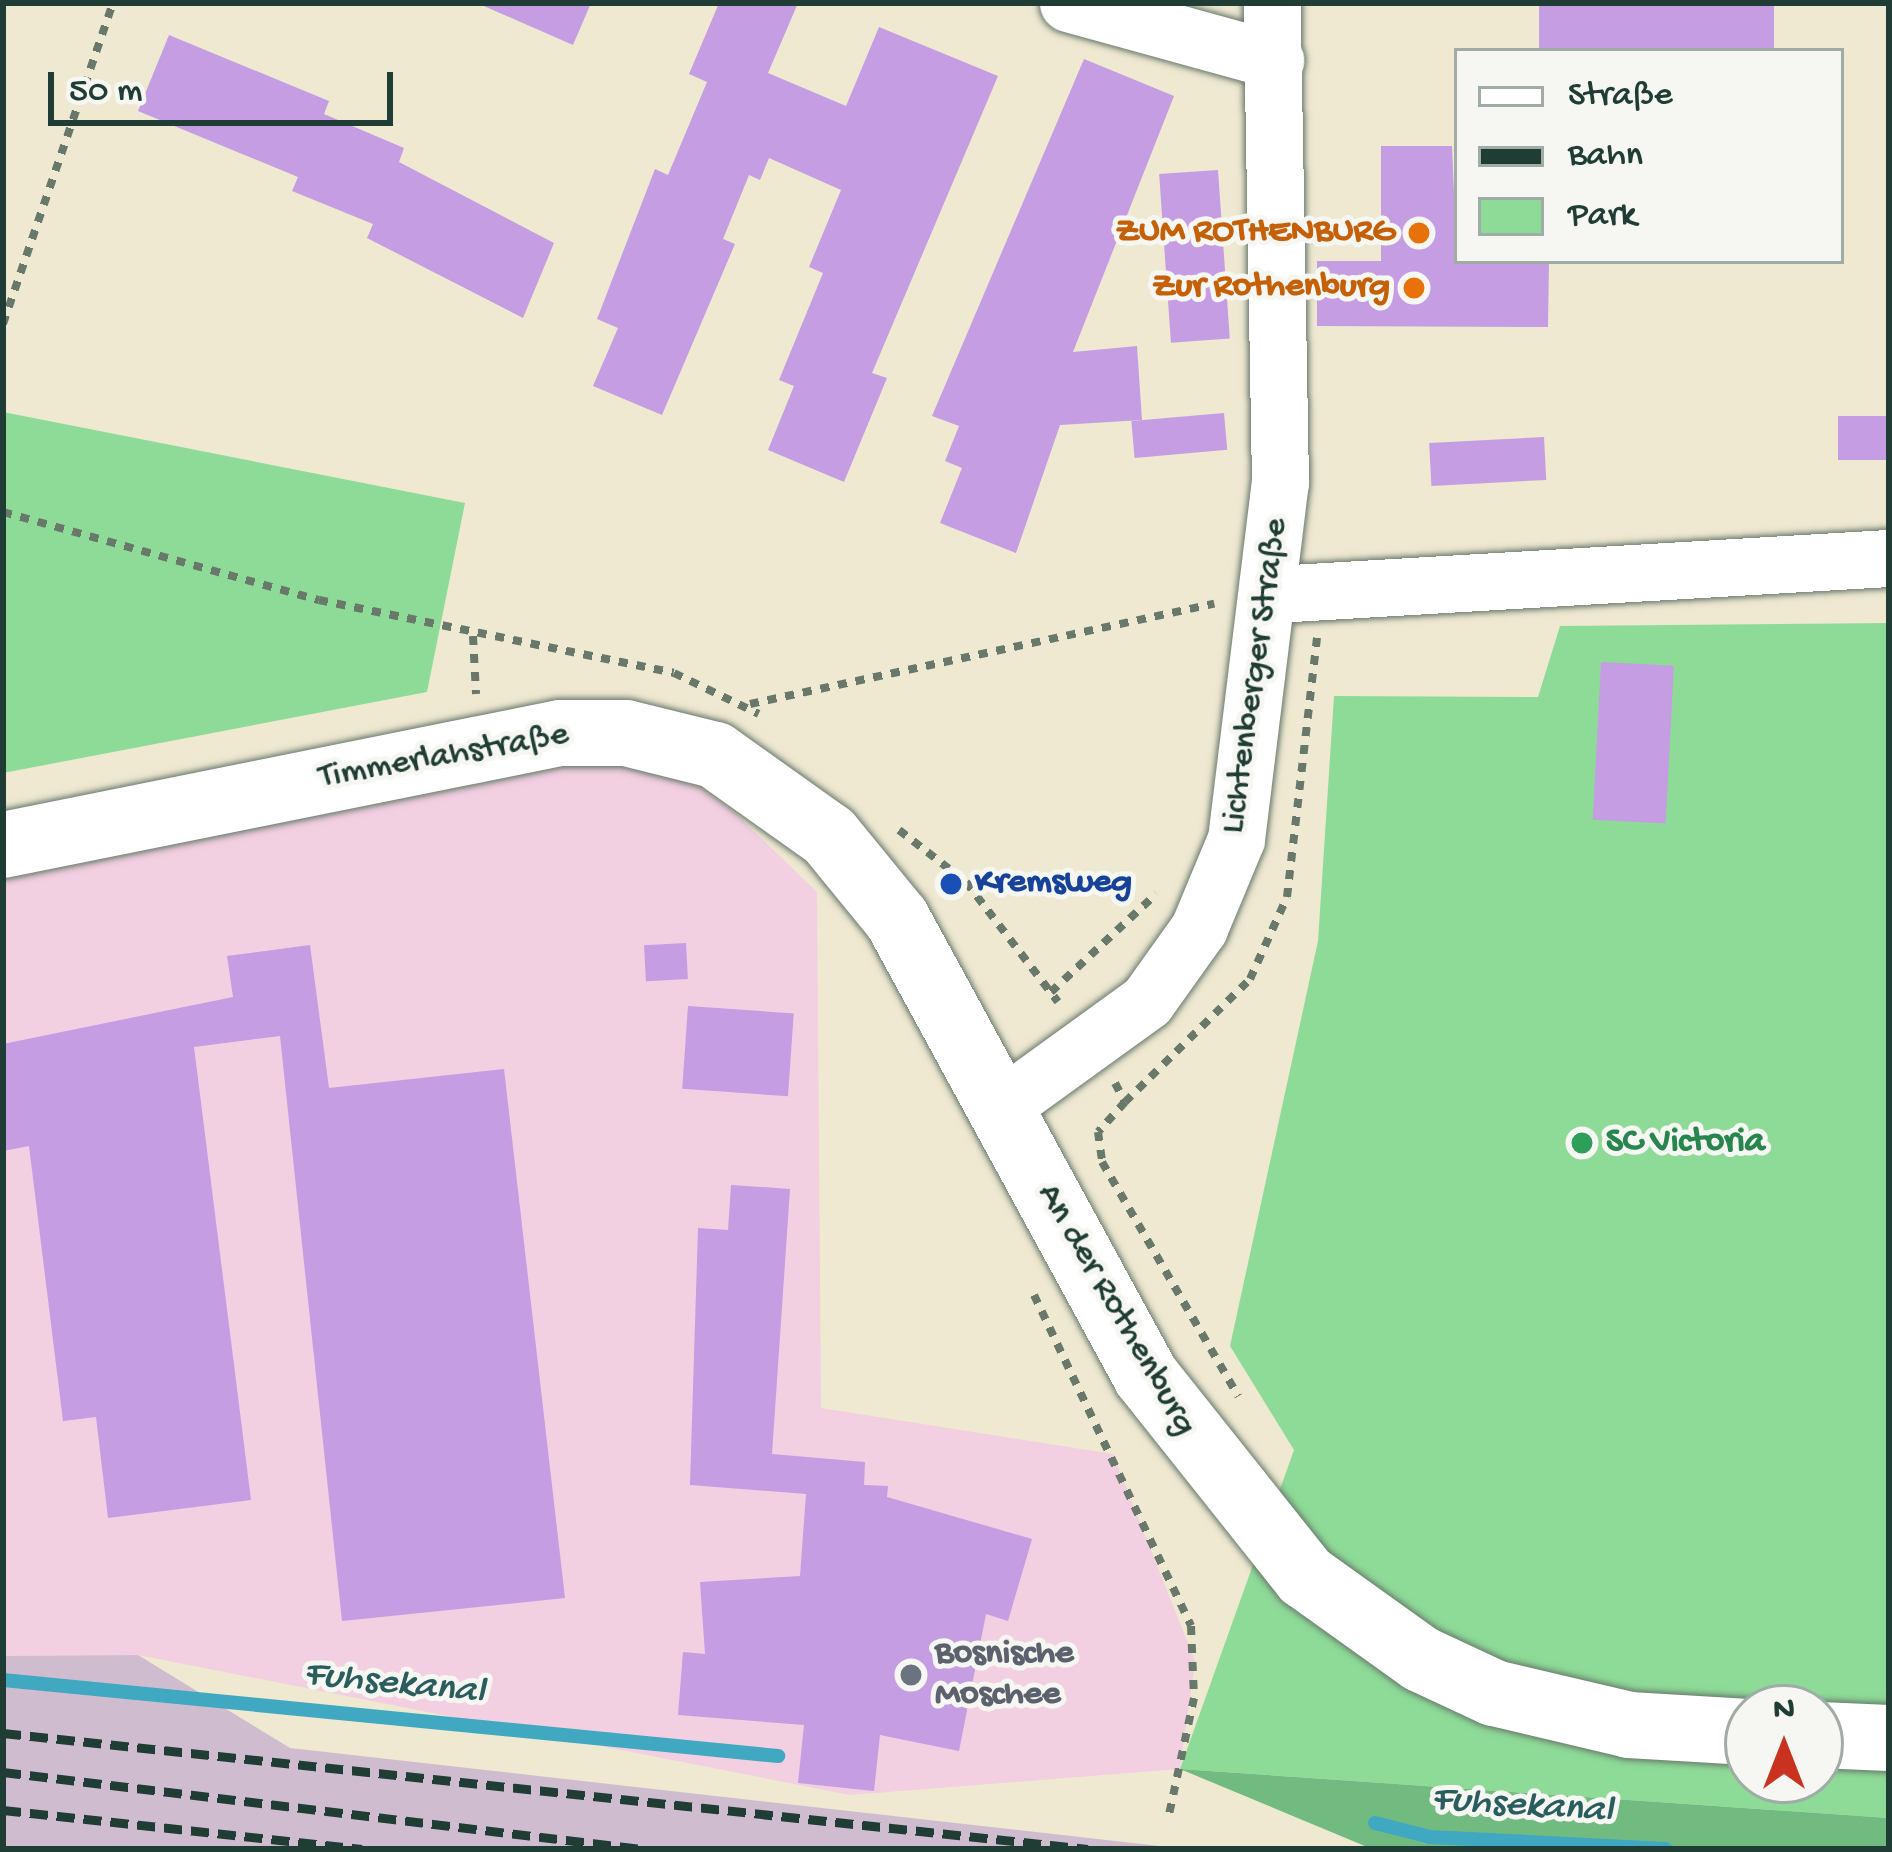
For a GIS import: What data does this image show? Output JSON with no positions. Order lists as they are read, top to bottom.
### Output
{
  "streets": {
    "main road": ["Timmerlahstraße", "An der Rothenburg"],
    "street": ["Lichtenberger Straße"]
  },
  "crossings": [
    ["Lichtenberger Straße", "Timmerlahstraße"],
    ["Lichtenberger Straße", "An der Rothenburg"],
    ["Timmerlahstraße", "An der Rothenburg"]
  ],
  "water": ["Fuhsekanal"],
  "places": [
    "ZUM ROTHENBURG",
    "Zur Rothenburg",
    "Kremsweg",
    "SC Victoria",
    "Bosnische Moschee"
  ],
  "legend": ["Straße", "Bahn", "Park"],
  "scale_bar": "50 m",
  "north": "top"
}
